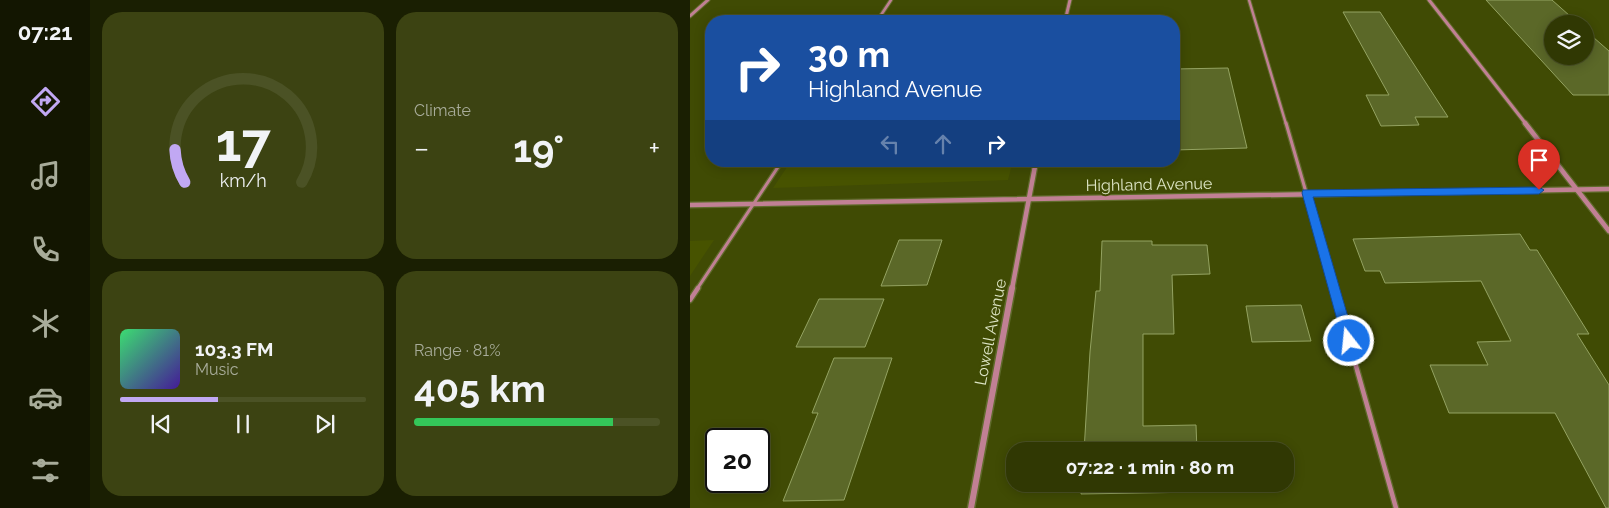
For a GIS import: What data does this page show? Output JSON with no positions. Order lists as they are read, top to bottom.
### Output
{
  "streets": {
    "street": ["Highland Avenue", "Lowell Avenue"]
  },
  "crossings": [
    ["Highland Avenue", "Lowell Avenue"]
  ],
  "page": {
    "tabs": "07:21",
    "tile": [
      "Climate",
      ["Range · 81%", "405 km"]
    ],
    "turn": ["30 m", "Highland Avenue"],
    "heat": ["−", "19°", "+"],
    "song": ["103.3 FM", "Music"],
    "limit": "20",
    "trip": "07:22 · 1 min · 80 m",
    "gauge": ["17", "km/h"]
  }
}
